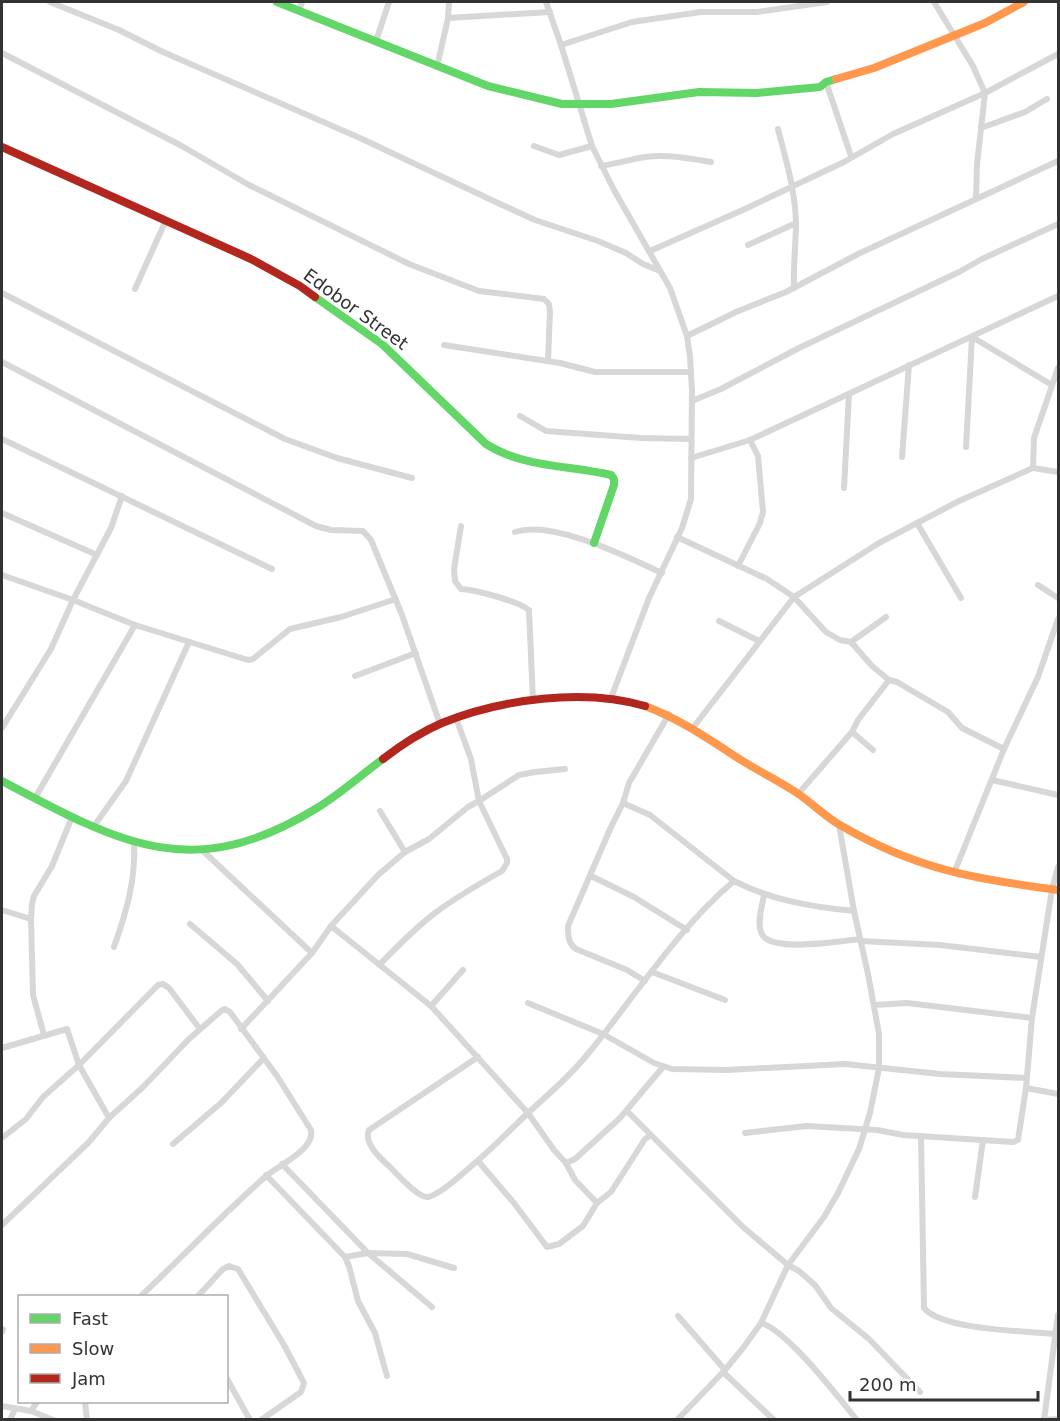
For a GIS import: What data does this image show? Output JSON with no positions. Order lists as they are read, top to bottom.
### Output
{
  "streets": {
    "street": ["Edobor Street"]
  },
  "legend": ["Fast", "Slow", "Jam"],
  "scale_bar": "200 m"
}
